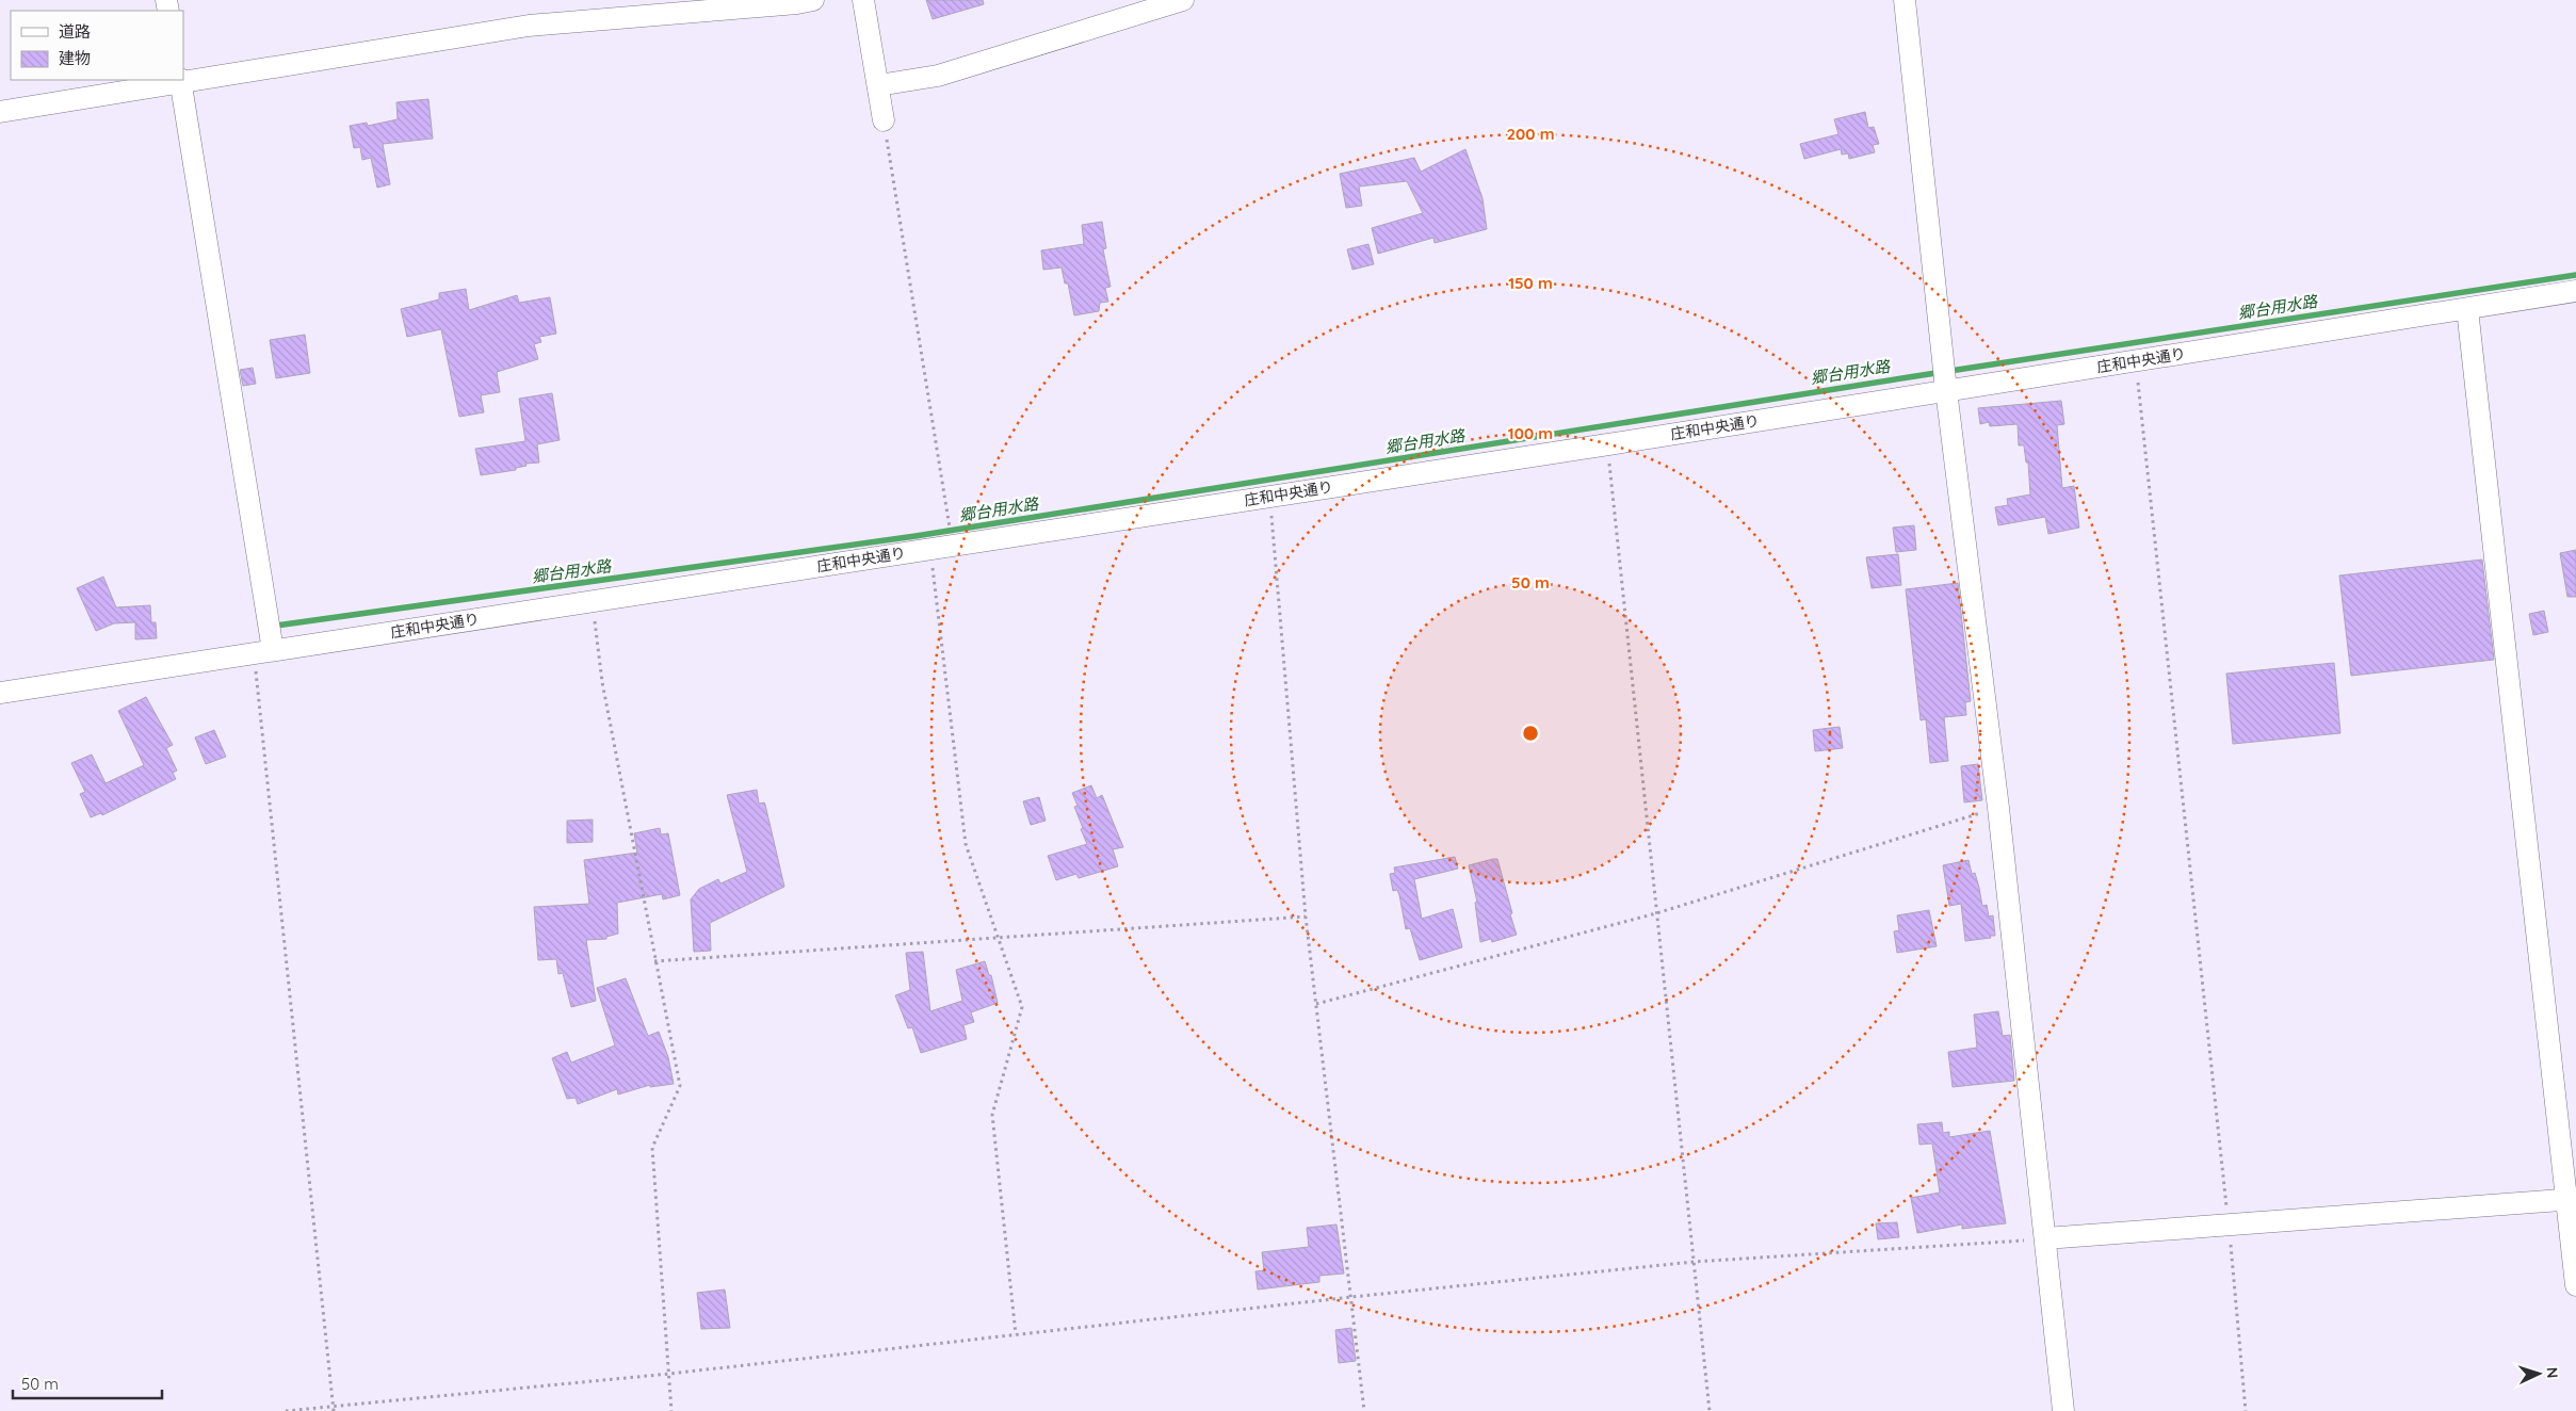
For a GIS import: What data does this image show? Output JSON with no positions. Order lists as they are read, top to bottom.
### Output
{
  "streets": {
    "street": ["庄和中央通り"]
  },
  "water": ["郷台用水路"],
  "legend": ["道路", "建物"],
  "scale_bar": "50 m",
  "north": "right",
  "rings": [
    "200 m",
    "150 m",
    "100 m",
    "50 m"
  ]
}
